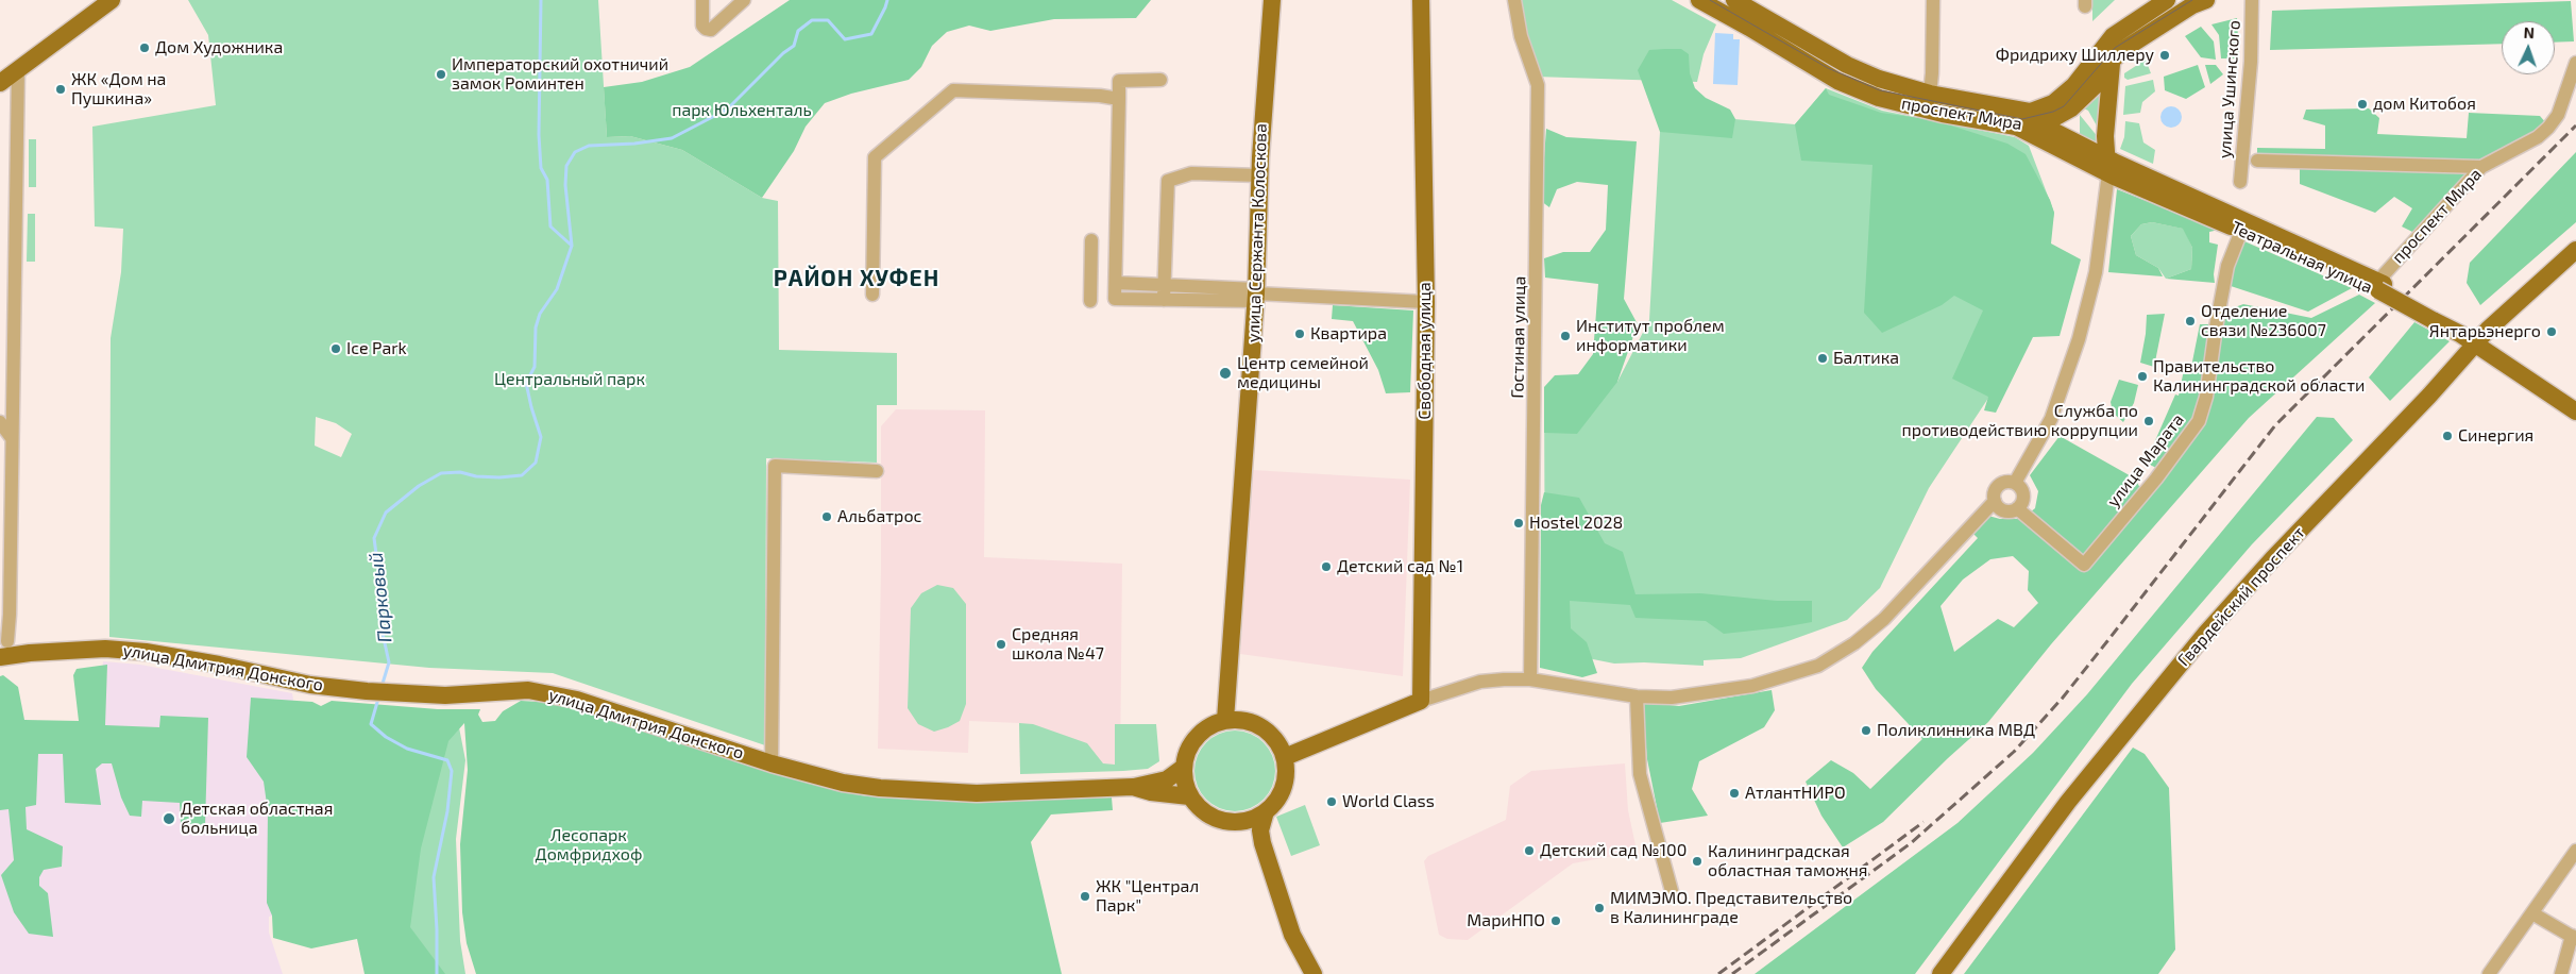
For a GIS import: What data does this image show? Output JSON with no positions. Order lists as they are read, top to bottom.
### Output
{
  "streets": {
    "main road": [
      "проспект Мира",
      "улица Сержанта Колоскова",
      "Театральная улица",
      "Свободная улица",
      "Гвардейский проспект",
      "улица Дмитрия Донского"
    ],
    "street": ["улица Ушинского", "Гостиная улица", "улица Марата"]
  },
  "crossings": [
    ["проспект Мира", "Театральная улица"],
    ["улица Сержанта Колоскова", "улица Дмитрия Донского"],
    ["Театральная улица", "улица Марата"],
    ["Театральная улица", "Гвардейский проспект"]
  ],
  "districts": ["РАЙОН ХУФЕН"],
  "water": ["Парковый"],
  "parks": ["парк Юльхенталь", "Центральный парк", "Лесопарк Домфридхоф"],
  "places": [
    "Дом Художника",
    "Фридриху Шиллеру",
    "Императорский охотничий замок Роминтен",
    "ЖК «Дом на Пушкина»",
    "дом Китобоя",
    "Отделение связи №236007",
    "Янтарьэнерго",
    "Квартира",
    "Институт проблем информатики",
    "Ice Park",
    "Балтика",
    "Центр семейной медицины",
    "Правительство Калининградской области",
    "Служба по противодействию коррупции",
    "Синергия",
    "Альбатрос",
    "Hostel 2028",
    "Детский сад №1",
    "Средняя школа №47",
    "Поликлинника МВД",
    "АтлантНИРО",
    "World Class",
    "Детская областная больница",
    "Детский сад №100",
    "Калининградская областная таможня",
    "ЖК \"Централ Парк\"",
    "МИМЭМО. Представительство в Калининграде",
    "МариНПО"
  ],
  "north": "top"
}
